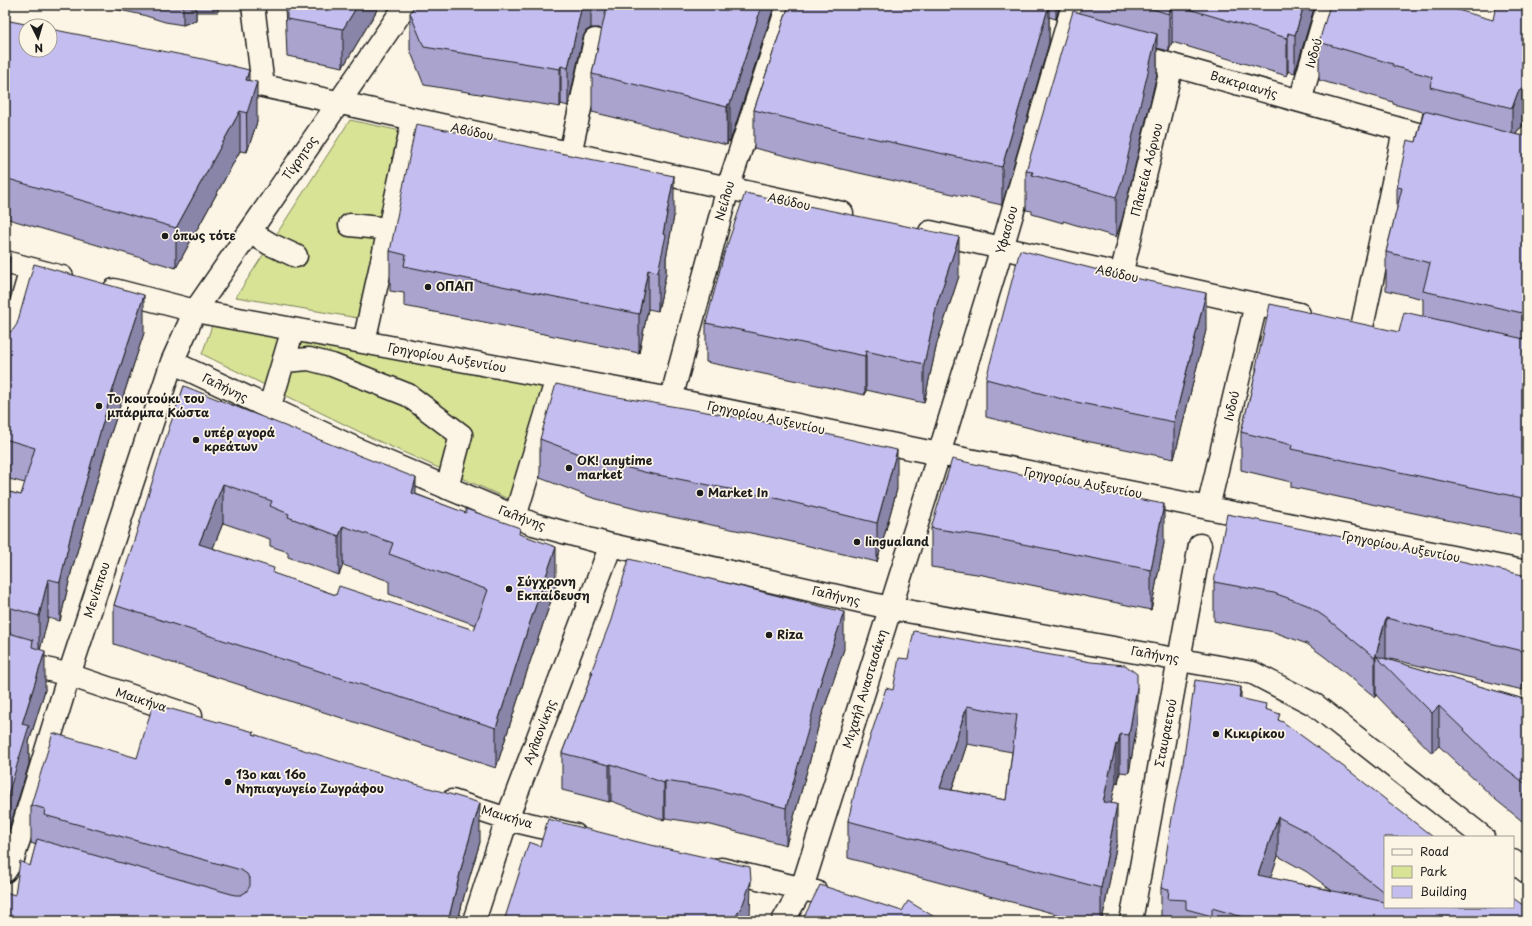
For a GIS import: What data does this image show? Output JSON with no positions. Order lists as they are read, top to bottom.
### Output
{
  "streets": {
    "street": [
      "Ινδού",
      "Βακτριανής",
      "Αβύδου",
      "Τίγρητος",
      "Πλατεία Αόρνου",
      "Νείλου",
      "Υφασίου",
      "Γρηγορίου Αυξεντίου",
      "Γαλήνης",
      "Μενίππου",
      "Μιχαήλ Αναστασάκη",
      "Μαικήνα",
      "Αγλαονίκης",
      "Σταυραετού"
    ]
  },
  "crossings": [
    ["Ινδού", "Βακτριανής"],
    ["Ινδού", "Αβύδου"],
    ["Ινδού", "Γρηγορίου Αυξεντίου"],
    ["Βακτριανής", "Πλατεία Αόρνου"],
    ["Αβύδου", "Τίγρητος"],
    ["Αβύδου", "Πλατεία Αόρνου"],
    ["Αβύδου", "Νείλου"],
    ["Αβύδου", "Υφασίου"],
    ["Τίγρητος", "Γρηγορίου Αυξεντίου"],
    ["Τίγρητος", "Μενίππου"],
    ["Νείλου", "Γρηγορίου Αυξεντίου"],
    ["Υφασίου", "Γρηγορίου Αυξεντίου"],
    ["Υφασίου", "Μιχαήλ Αναστασάκη"],
    ["Γρηγορίου Αυξεντίου", "Μενίππου"],
    ["Γρηγορίου Αυξεντίου", "Μιχαήλ Αναστασάκη"],
    ["Γαλήνης", "Μενίππου"],
    ["Γαλήνης", "Μιχαήλ Αναστασάκη"],
    ["Γαλήνης", "Αγλαονίκης"],
    ["Γαλήνης", "Σταυραετού"],
    ["Μενίππου", "Μαικήνα"],
    ["Μαικήνα", "Αγλαονίκης"]
  ],
  "places": [
    "όπως τότε",
    "ΟΠΑΠ",
    "Το κουτούκι του μπάρμπα Κώστα",
    "υπέρ αγορά κρεάτων",
    "OK! anytime market",
    "Market In",
    "lingualand",
    "Σύγχρονη Εκπαίδευση",
    "Riza",
    "Κικιρίκου",
    "13ο και 16ο Νηπιαγωγείο Ζωγράφου"
  ],
  "legend": ["Road", "Park", "Building"],
  "north": "bottom"
}
